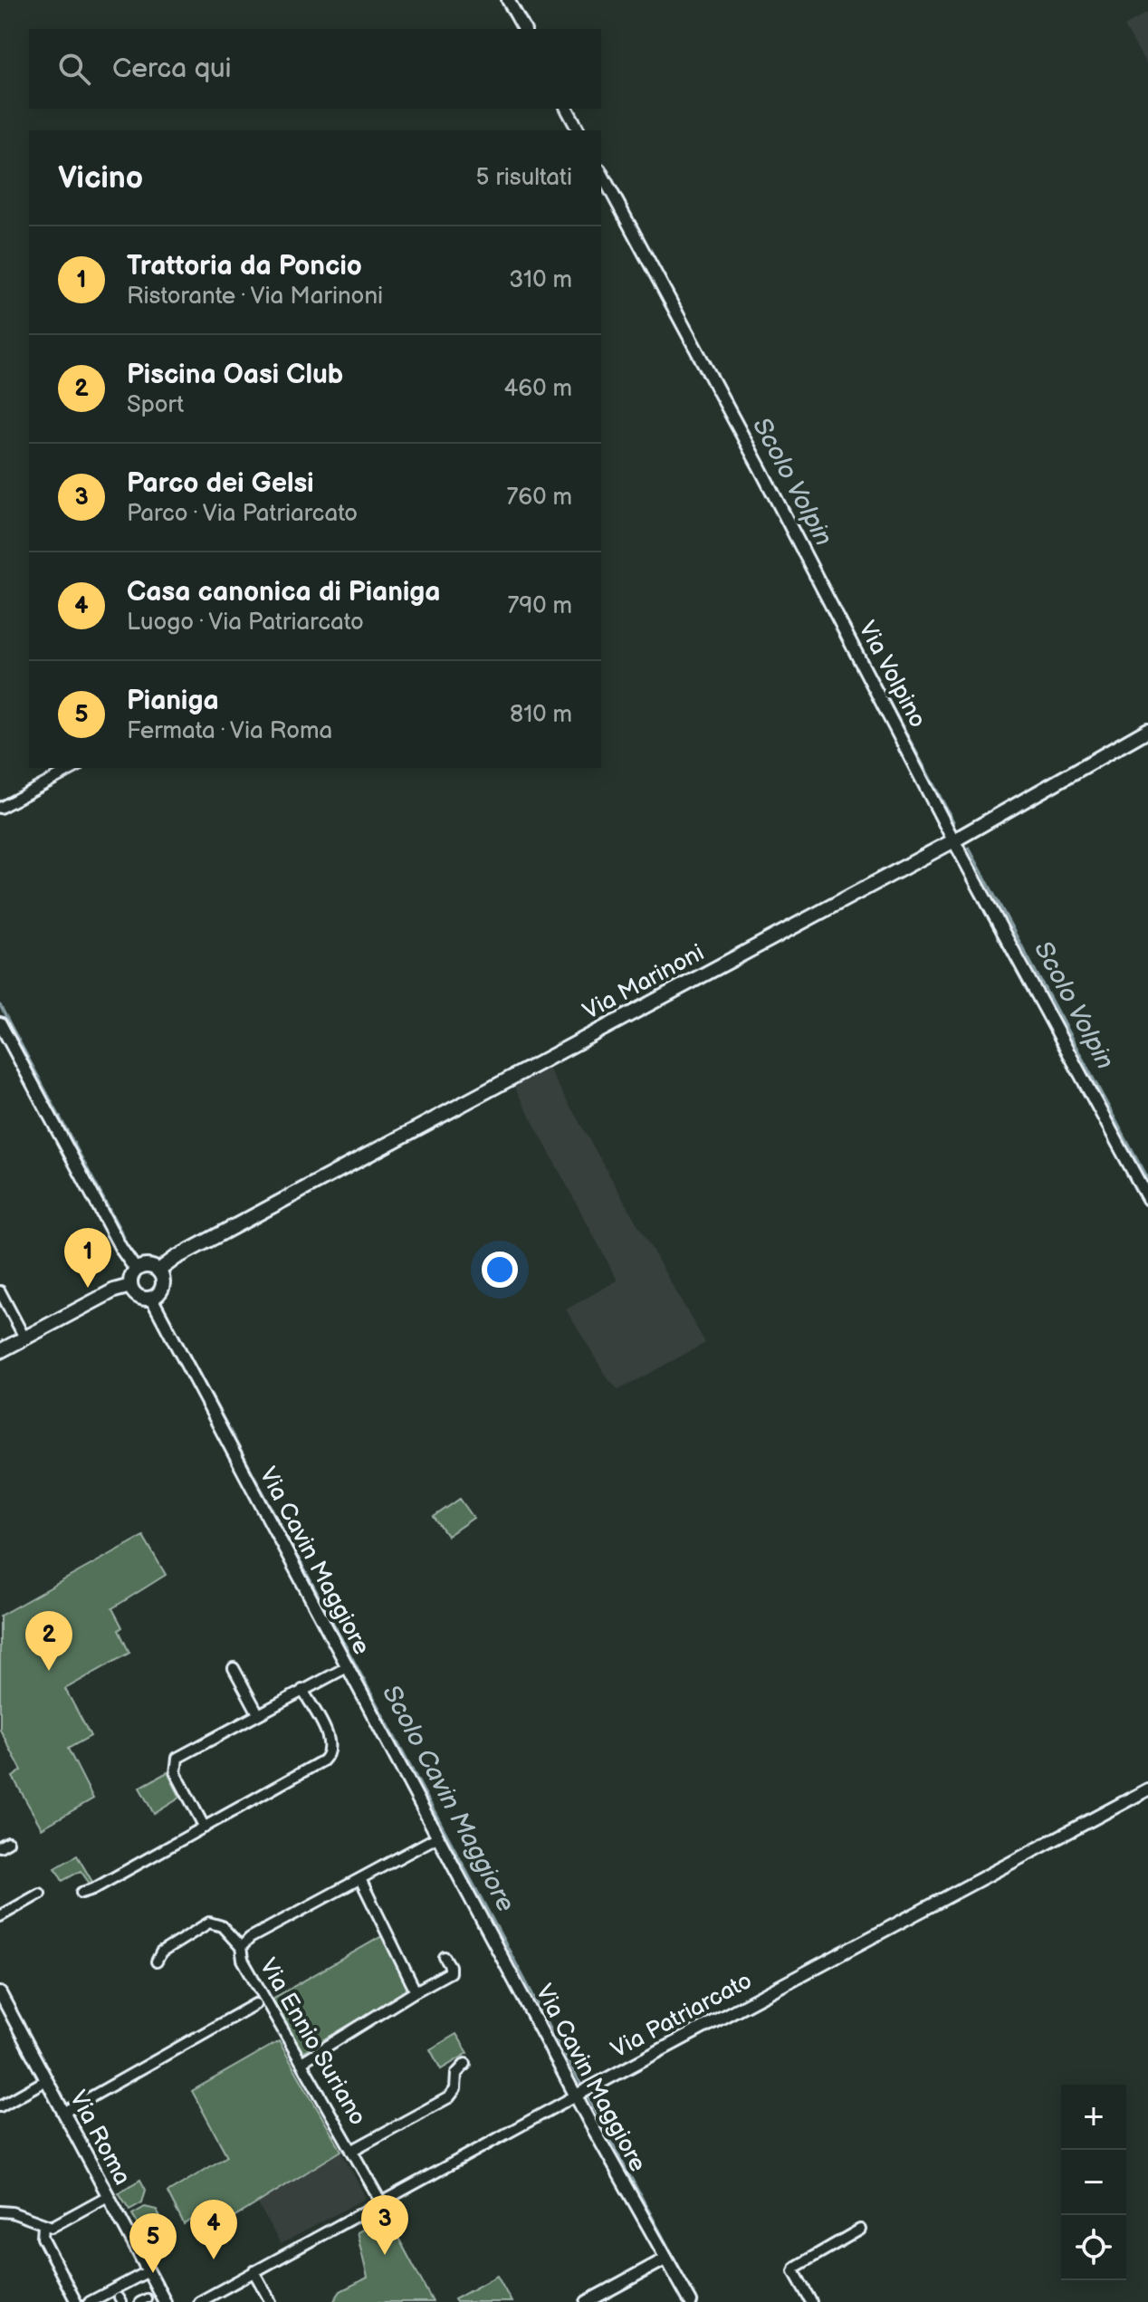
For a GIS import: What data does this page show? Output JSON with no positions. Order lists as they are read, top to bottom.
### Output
{
  "streets": {
    "main road": ["Via Marinoni"],
    "street": [
      "Via Volpino",
      "Via Cavin Maggiore",
      "Via Patriarcato",
      "Via Ennio Suriano",
      "Via Roma"
    ]
  },
  "crossings": [
    ["Via Volpino", "Via Marinoni"],
    ["Via Marinoni", "Via Cavin Maggiore"],
    ["Via Cavin Maggiore", "Via Patriarcato"],
    ["Via Cavin Maggiore", "Via Ennio Suriano"],
    ["Via Patriarcato", "Via Ennio Suriano"]
  ],
  "water": ["Scolo Volpin", "Scolo Cavin Maggiore"],
  "page": {
    "search": "Cerca qui",
    "heading": ["Vicino", "5 risultati"],
    "list": [
      {
        "mark": "1",
        "name": "Trattoria da Poncio",
        "note": "Ristorante · Via Marinoni",
        "value": "310 m"
      },
      {
        "mark": "2",
        "name": "Piscina Oasi Club",
        "note": "Sport",
        "value": "460 m"
      },
      {
        "mark": "3",
        "name": "Parco dei Gelsi",
        "note": "Parco · Via Patriarcato",
        "value": "760 m"
      },
      {
        "mark": "4",
        "name": "Casa canonica di Pianiga",
        "note": "Luogo · Via Patriarcato",
        "value": "790 m"
      },
      {
        "mark": "5",
        "name": "Pianiga",
        "note": "Fermata · Via Roma",
        "value": "810 m"
      }
    ],
    "pins": [
      "1",
      "2",
      "3",
      "4",
      "5"
    ],
    "map_buttons": ["+", "−"]
  }
}
